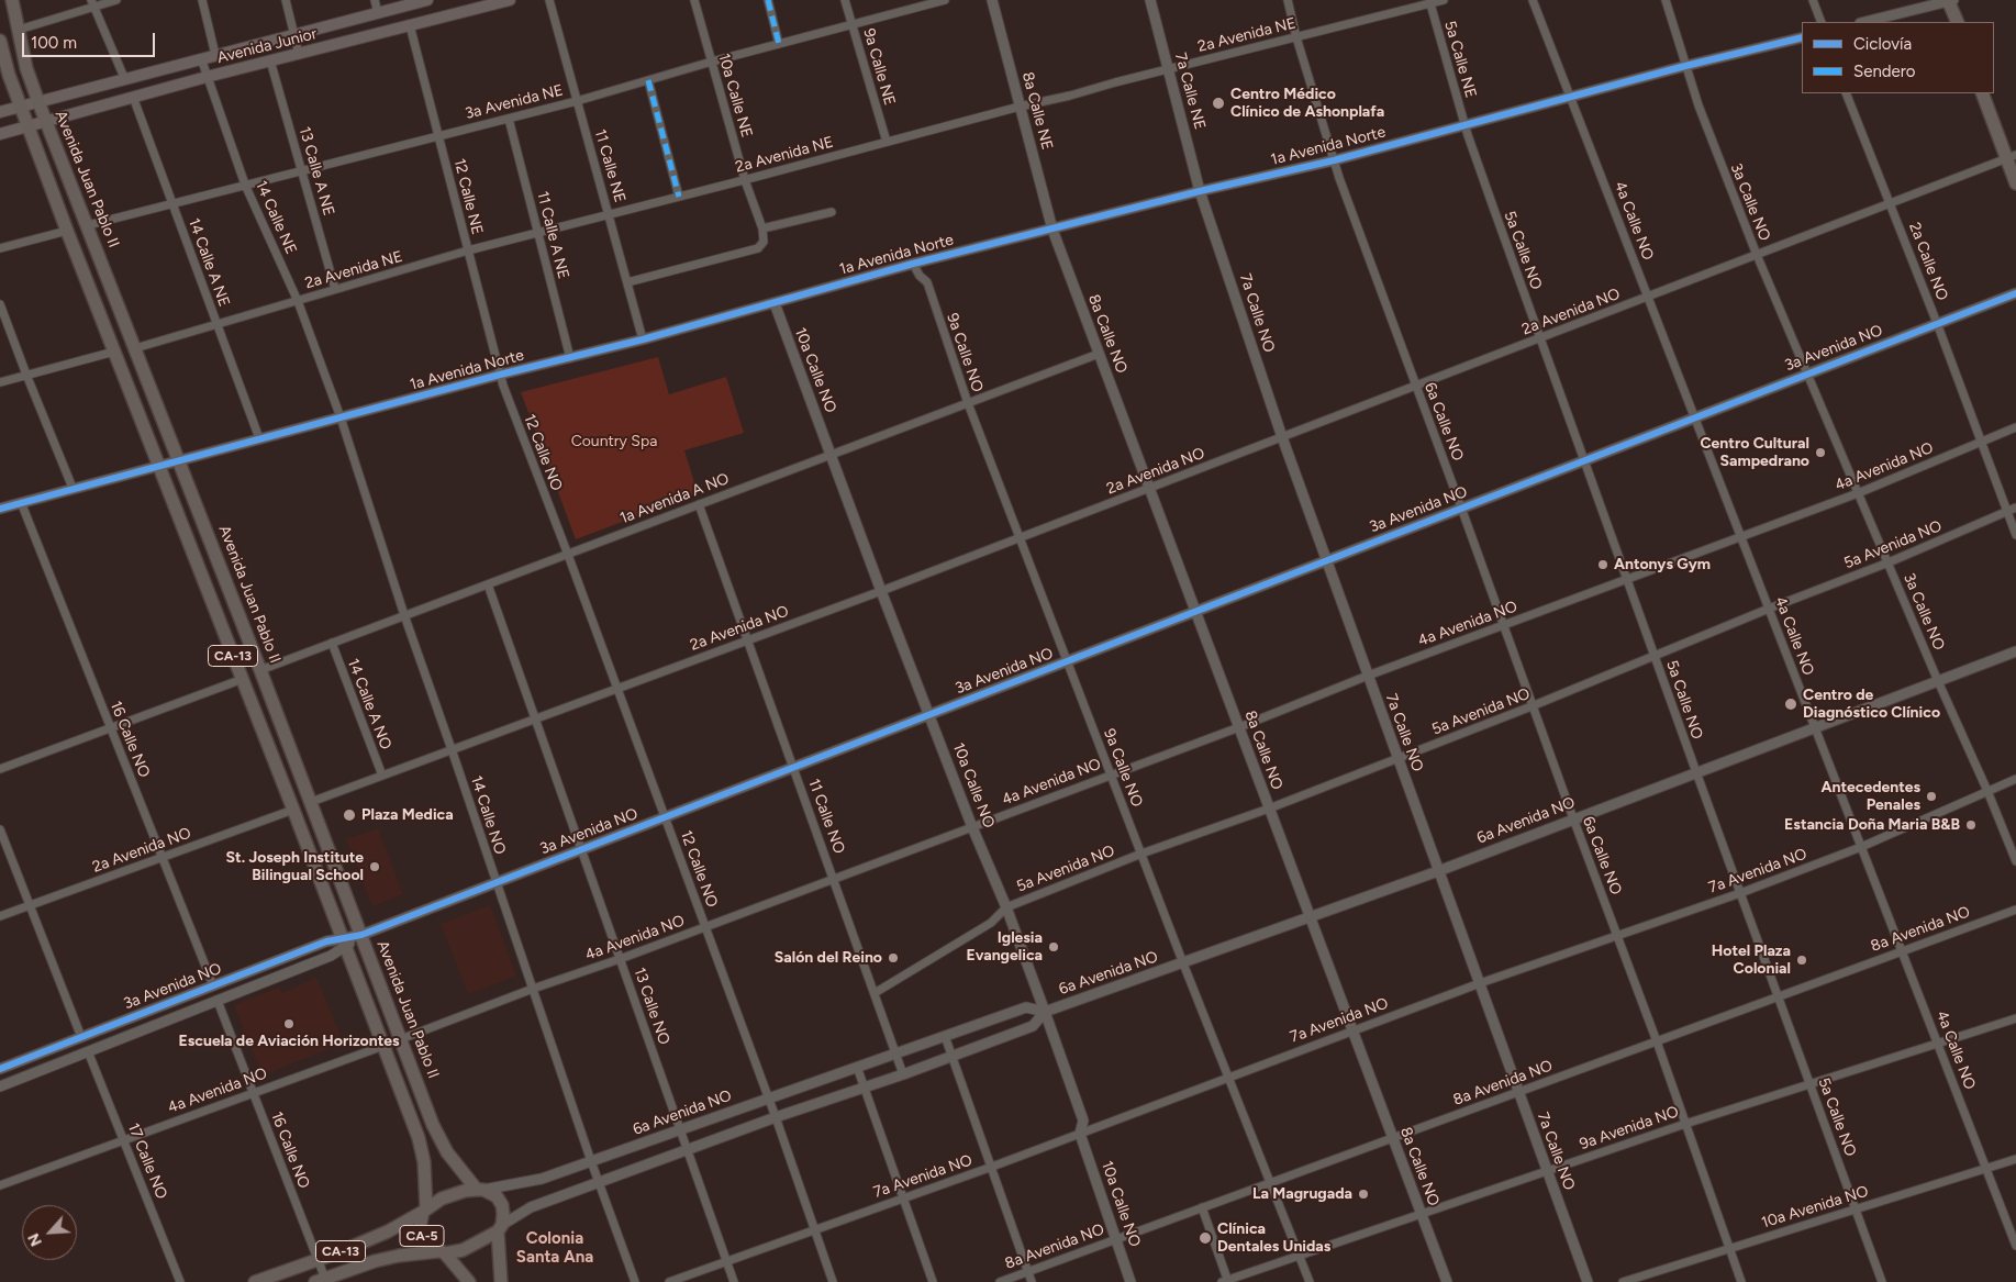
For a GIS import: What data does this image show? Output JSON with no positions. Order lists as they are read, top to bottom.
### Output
{
  "streets": {
    "highway": ["Avenida Juan Pablo II", "CA-13", "CA-5"],
    "main road": ["Avenida Junior"],
    "street": [
      "2a Avenida NE",
      "5a Calle NE",
      "9a Calle NE",
      "7a Calle NE",
      "10a Calle NE",
      "3a Avenida NE",
      "8a Calle NE",
      "1a Avenida Norte",
      "11 Calle NE",
      "13 Calle A NE",
      "12 Calle NE",
      "3a Calle NO",
      "14 Calle NE",
      "4a Calle NO",
      "11 Calle A NE",
      "5a Calle NO",
      "2a Calle NO",
      "14 Calle A NE",
      "2a Avenida NO",
      "7a Calle NO",
      "8a Calle NO",
      "3a Avenida NO",
      "9a Calle NO",
      "10a Calle NO",
      "6a Calle NO",
      "12 Calle NO",
      "4a Avenida NO",
      "1a Avenida A NO",
      "5a Avenida NO",
      "14 Calle A NO",
      "16 Calle NO",
      "14 Calle NO",
      "11 Calle NO",
      "6a Avenida NO",
      "7a Avenida NO",
      "8a Avenida NO",
      "13 Calle NO",
      "9a Avenida NO",
      "17 Calle NO",
      "10a Avenida NO"
    ]
  },
  "crossings": [
    ["2a Avenida NE", "5a Calle NE"],
    ["2a Avenida NE", "9a Calle NE"],
    ["2a Avenida NE", "7a Calle NE"],
    ["2a Avenida NE", "10a Calle NE"],
    ["2a Avenida NE", "8a Calle NE"],
    ["2a Avenida NE", "11 Calle NE"],
    ["2a Avenida NE", "13 Calle A NE"],
    ["2a Avenida NE", "Avenida Juan Pablo II"],
    ["2a Avenida NE", "12 Calle NE"],
    ["2a Avenida NE", "14 Calle NE"],
    ["2a Avenida NE", "11 Calle A NE"],
    ["2a Avenida NE", "14 Calle A NE"],
    ["2a Avenida NE", "6a Calle NO"],
    ["Avenida Junior", "13 Calle A NE"],
    ["Avenida Junior", "Avenida Juan Pablo II"],
    ["Avenida Junior", "12 Calle NE"],
    ["Avenida Junior", "14 Calle NE"],
    ["Avenida Junior", "14 Calle A NE"],
    ["Avenida Junior", "CA-13"],
    ["5a Calle NE", "1a Avenida Norte"],
    ["5a Calle NE", "5a Calle NO"],
    ["9a Calle NE", "3a Avenida NE"],
    ["7a Calle NE", "1a Avenida Norte"],
    ["7a Calle NE", "7a Calle NO"],
    ["10a Calle NE", "3a Avenida NE"],
    ["3a Avenida NE", "11 Calle NE"],
    ["3a Avenida NE", "13 Calle A NE"],
    ["3a Avenida NE", "Avenida Juan Pablo II"],
    ["3a Avenida NE", "12 Calle NE"],
    ["3a Avenida NE", "14 Calle NE"],
    ["3a Avenida NE", "11 Calle A NE"],
    ["3a Avenida NE", "14 Calle A NE"],
    ["8a Calle NE", "1a Avenida Norte"],
    ["8a Calle NE", "8a Calle NO"],
    ["1a Avenida Norte", "11 Calle NE"],
    ["1a Avenida Norte", "Avenida Juan Pablo II"],
    ["1a Avenida Norte", "12 Calle NE"],
    ["1a Avenida Norte", "3a Calle NO"],
    ["1a Avenida Norte", "14 Calle NE"],
    ["1a Avenida Norte", "4a Calle NO"],
    ["1a Avenida Norte", "11 Calle A NE"],
    ["1a Avenida Norte", "5a Calle NO"],
    ["1a Avenida Norte", "14 Calle A NE"],
    ["1a Avenida Norte", "7a Calle NO"],
    ["1a Avenida Norte", "8a Calle NO"],
    ["1a Avenida Norte", "9a Calle NO"],
    ["1a Avenida Norte", "10a Calle NO"],
    ["1a Avenida Norte", "6a Calle NO"],
    ["1a Avenida Norte", "12 Calle NO"],
    ["1a Avenida Norte", "CA-13"],
    ["1a Avenida Norte", "16 Calle NO"],
    ["1a Avenida Norte", "14 Calle NO"],
    ["Avenida Juan Pablo II", "2a Avenida NO"],
    ["Avenida Juan Pablo II", "3a Avenida NO"],
    ["Avenida Juan Pablo II", "4a Avenida NO"],
    ["Avenida Juan Pablo II", "1a Avenida A NO"],
    ["Avenida Juan Pablo II", "CA-13"],
    ["Avenida Juan Pablo II", "6a Avenida NO"],
    ["Avenida Juan Pablo II", "CA-5"],
    ["12 Calle NE", "12 Calle NO"],
    ["3a Calle NO", "2a Avenida NO"],
    ["3a Calle NO", "3a Avenida NO"],
    ["3a Calle NO", "4a Avenida NO"],
    ["3a Calle NO", "5a Avenida NO"],
    ["3a Calle NO", "6a Avenida NO"],
    ["3a Calle NO", "7a Avenida NO"],
    ["14 Calle NE", "14 Calle NO"],
    ["4a Calle NO", "2a Avenida NO"],
    ["4a Calle NO", "3a Avenida NO"],
    ["4a Calle NO", "4a Avenida NO"],
    ["4a Calle NO", "5a Avenida NO"],
    ["4a Calle NO", "6a Avenida NO"],
    ["4a Calle NO", "7a Avenida NO"],
    ["4a Calle NO", "8a Avenida NO"],
    ["4a Calle NO", "9a Avenida NO"],
    ["4a Calle NO", "10a Avenida NO"],
    ["5a Calle NO", "2a Avenida NO"],
    ["5a Calle NO", "3a Avenida NO"],
    ["5a Calle NO", "4a Avenida NO"],
    ["5a Calle NO", "5a Avenida NO"],
    ["5a Calle NO", "6a Avenida NO"],
    ["5a Calle NO", "7a Avenida NO"],
    ["5a Calle NO", "8a Avenida NO"],
    ["5a Calle NO", "9a Avenida NO"],
    ["5a Calle NO", "10a Avenida NO"],
    ["2a Calle NO", "2a Avenida NO"],
    ["2a Calle NO", "3a Avenida NO"],
    ["2a Calle NO", "4a Avenida NO"],
    ["2a Calle NO", "5a Avenida NO"],
    ["2a Avenida NO", "7a Calle NO"],
    ["2a Avenida NO", "8a Calle NO"],
    ["2a Avenida NO", "9a Calle NO"],
    ["2a Avenida NO", "10a Calle NO"],
    ["2a Avenida NO", "6a Calle NO"],
    ["2a Avenida NO", "12 Calle NO"],
    ["2a Avenida NO", "CA-13"],
    ["2a Avenida NO", "14 Calle A NO"],
    ["2a Avenida NO", "16 Calle NO"],
    ["2a Avenida NO", "14 Calle NO"],
    ["2a Avenida NO", "11 Calle NO"],
    ["2a Avenida NO", "13 Calle NO"],
    ["7a Calle NO", "3a Avenida NO"],
    ["7a Calle NO", "4a Avenida NO"],
    ["7a Calle NO", "5a Avenida NO"],
    ["7a Calle NO", "6a Avenida NO"],
    ["7a Calle NO", "7a Avenida NO"],
    ["7a Calle NO", "8a Avenida NO"],
    ["7a Calle NO", "9a Avenida NO"],
    ["8a Calle NO", "3a Avenida NO"],
    ["8a Calle NO", "4a Avenida NO"],
    ["8a Calle NO", "1a Avenida A NO"],
    ["8a Calle NO", "5a Avenida NO"],
    ["8a Calle NO", "6a Avenida NO"],
    ["8a Calle NO", "7a Avenida NO"],
    ["8a Calle NO", "8a Avenida NO"],
    ["8a Calle NO", "9a Avenida NO"],
    ["3a Avenida NO", "9a Calle NO"],
    ["3a Avenida NO", "10a Calle NO"],
    ["3a Avenida NO", "6a Calle NO"],
    ["3a Avenida NO", "12 Calle NO"],
    ["3a Avenida NO", "CA-13"],
    ["3a Avenida NO", "16 Calle NO"],
    ["3a Avenida NO", "14 Calle NO"],
    ["3a Avenida NO", "11 Calle NO"],
    ["3a Avenida NO", "13 Calle NO"],
    ["3a Avenida NO", "17 Calle NO"],
    ["9a Calle NO", "4a Avenida NO"],
    ["9a Calle NO", "1a Avenida A NO"],
    ["9a Calle NO", "5a Avenida NO"],
    ["9a Calle NO", "6a Avenida NO"],
    ["9a Calle NO", "7a Avenida NO"],
    ["9a Calle NO", "8a Avenida NO"],
    ["9a Calle NO", "9a Avenida NO"],
    ["10a Calle NO", "4a Avenida NO"],
    ["10a Calle NO", "1a Avenida A NO"],
    ["10a Calle NO", "5a Avenida NO"],
    ["10a Calle NO", "6a Avenida NO"],
    ["10a Calle NO", "7a Avenida NO"],
    ["10a Calle NO", "8a Avenida NO"],
    ["6a Calle NO", "4a Avenida NO"],
    ["6a Calle NO", "5a Avenida NO"],
    ["6a Calle NO", "6a Avenida NO"],
    ["6a Calle NO", "7a Avenida NO"],
    ["6a Calle NO", "8a Avenida NO"],
    ["6a Calle NO", "9a Avenida NO"],
    ["6a Calle NO", "10a Avenida NO"],
    ["12 Calle NO", "4a Avenida NO"],
    ["12 Calle NO", "1a Avenida A NO"],
    ["12 Calle NO", "6a Avenida NO"],
    ["12 Calle NO", "7a Avenida NO"],
    ["4a Avenida NO", "CA-13"],
    ["4a Avenida NO", "16 Calle NO"],
    ["4a Avenida NO", "14 Calle NO"],
    ["4a Avenida NO", "11 Calle NO"],
    ["4a Avenida NO", "13 Calle NO"],
    ["4a Avenida NO", "17 Calle NO"],
    ["1a Avenida A NO", "14 Calle A NO"],
    ["1a Avenida A NO", "14 Calle NO"],
    ["1a Avenida A NO", "11 Calle NO"],
    ["1a Avenida A NO", "13 Calle NO"],
    ["5a Avenida NO", "11 Calle NO"],
    ["CA-13", "16 Calle NO"],
    ["CA-13", "6a Avenida NO"],
    ["CA-13", "CA-5"],
    ["14 Calle NO", "6a Avenida NO"],
    ["11 Calle NO", "6a Avenida NO"],
    ["6a Avenida NO", "13 Calle NO"],
    ["6a Avenida NO", "CA-5"],
    ["7a Avenida NO", "13 Calle NO"]
  ],
  "districts": ["Colonia Santa Ana"],
  "parks": ["Country Spa"],
  "places": [
    "Centro Médico Clínico de Ashonplafa",
    "Centro Cultural Sampedrano",
    "Antonys Gym",
    "Centro de Diagnóstico Clínico",
    "Antecedentes Penales",
    "Plaza Medica",
    "Estancia Doña Maria B&B",
    "St. Joseph Institute Bilingual School",
    "Iglesia Evangelica",
    "Salón del Reino",
    "Hotel Plaza Colonial",
    "Escuela de Aviación Horizontes",
    "La Magrugada",
    "Clínica Dentales Unidas"
  ],
  "legend": ["Ciclovía", "Sendero"],
  "scale_bar": "100 m",
  "north": "bottom left"
}
